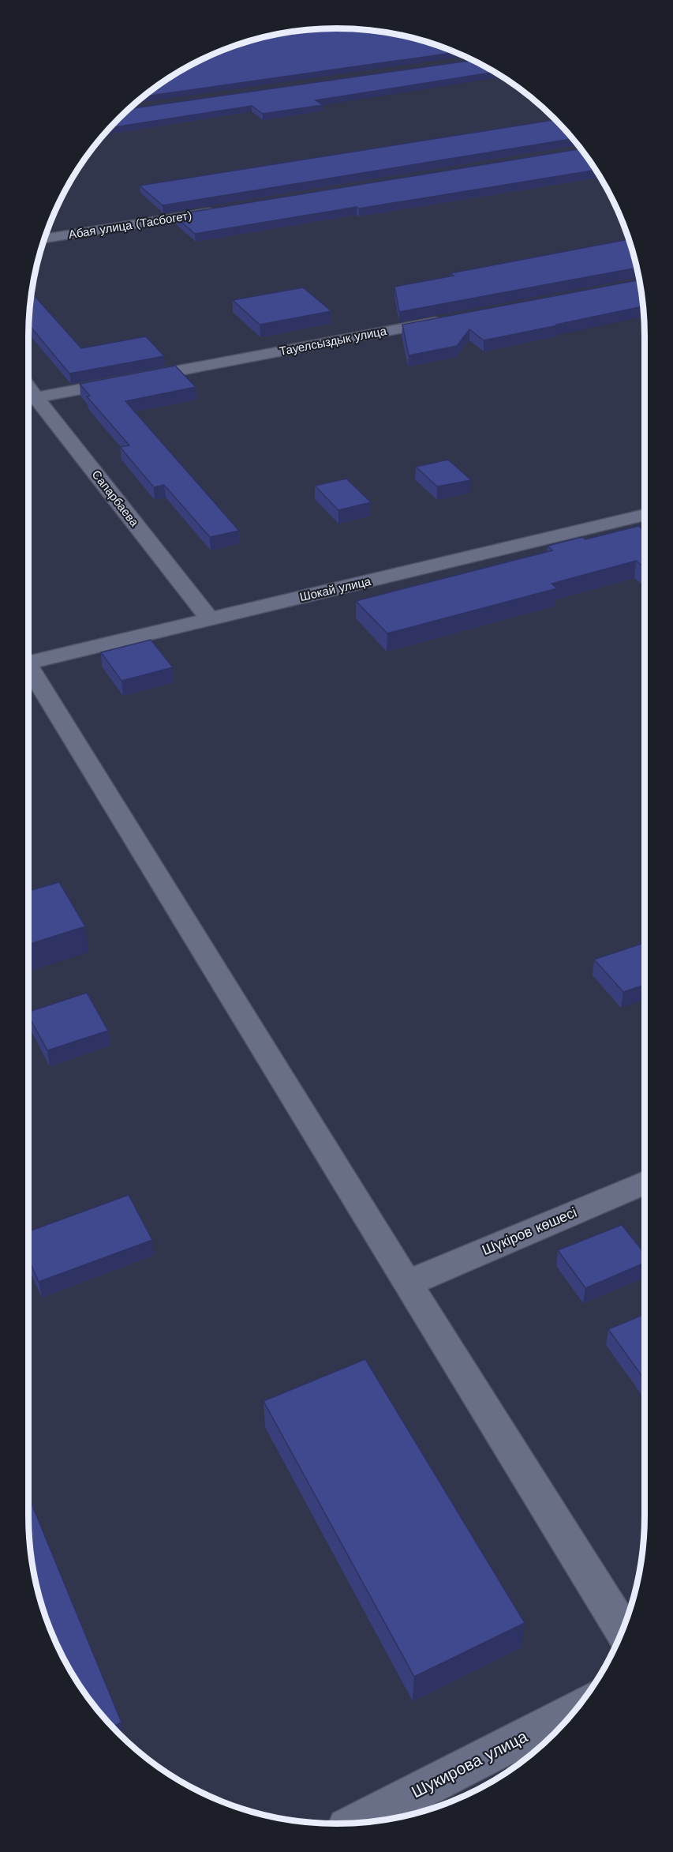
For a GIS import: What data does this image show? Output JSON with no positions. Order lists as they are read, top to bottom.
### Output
{
  "streets": {
    "street": [
      "Абая улица (Тасбогет)",
      "Тауелсыздык улица",
      "Сапарбаева",
      "Шокай улица",
      "Шүкіров көшесі",
      "Шукирова улица"
    ]
  },
  "crossings": [
    ["Тауелсыздык улица", "Сапарбаева"],
    ["Сапарбаева", "Шокай улица"]
  ]
}
